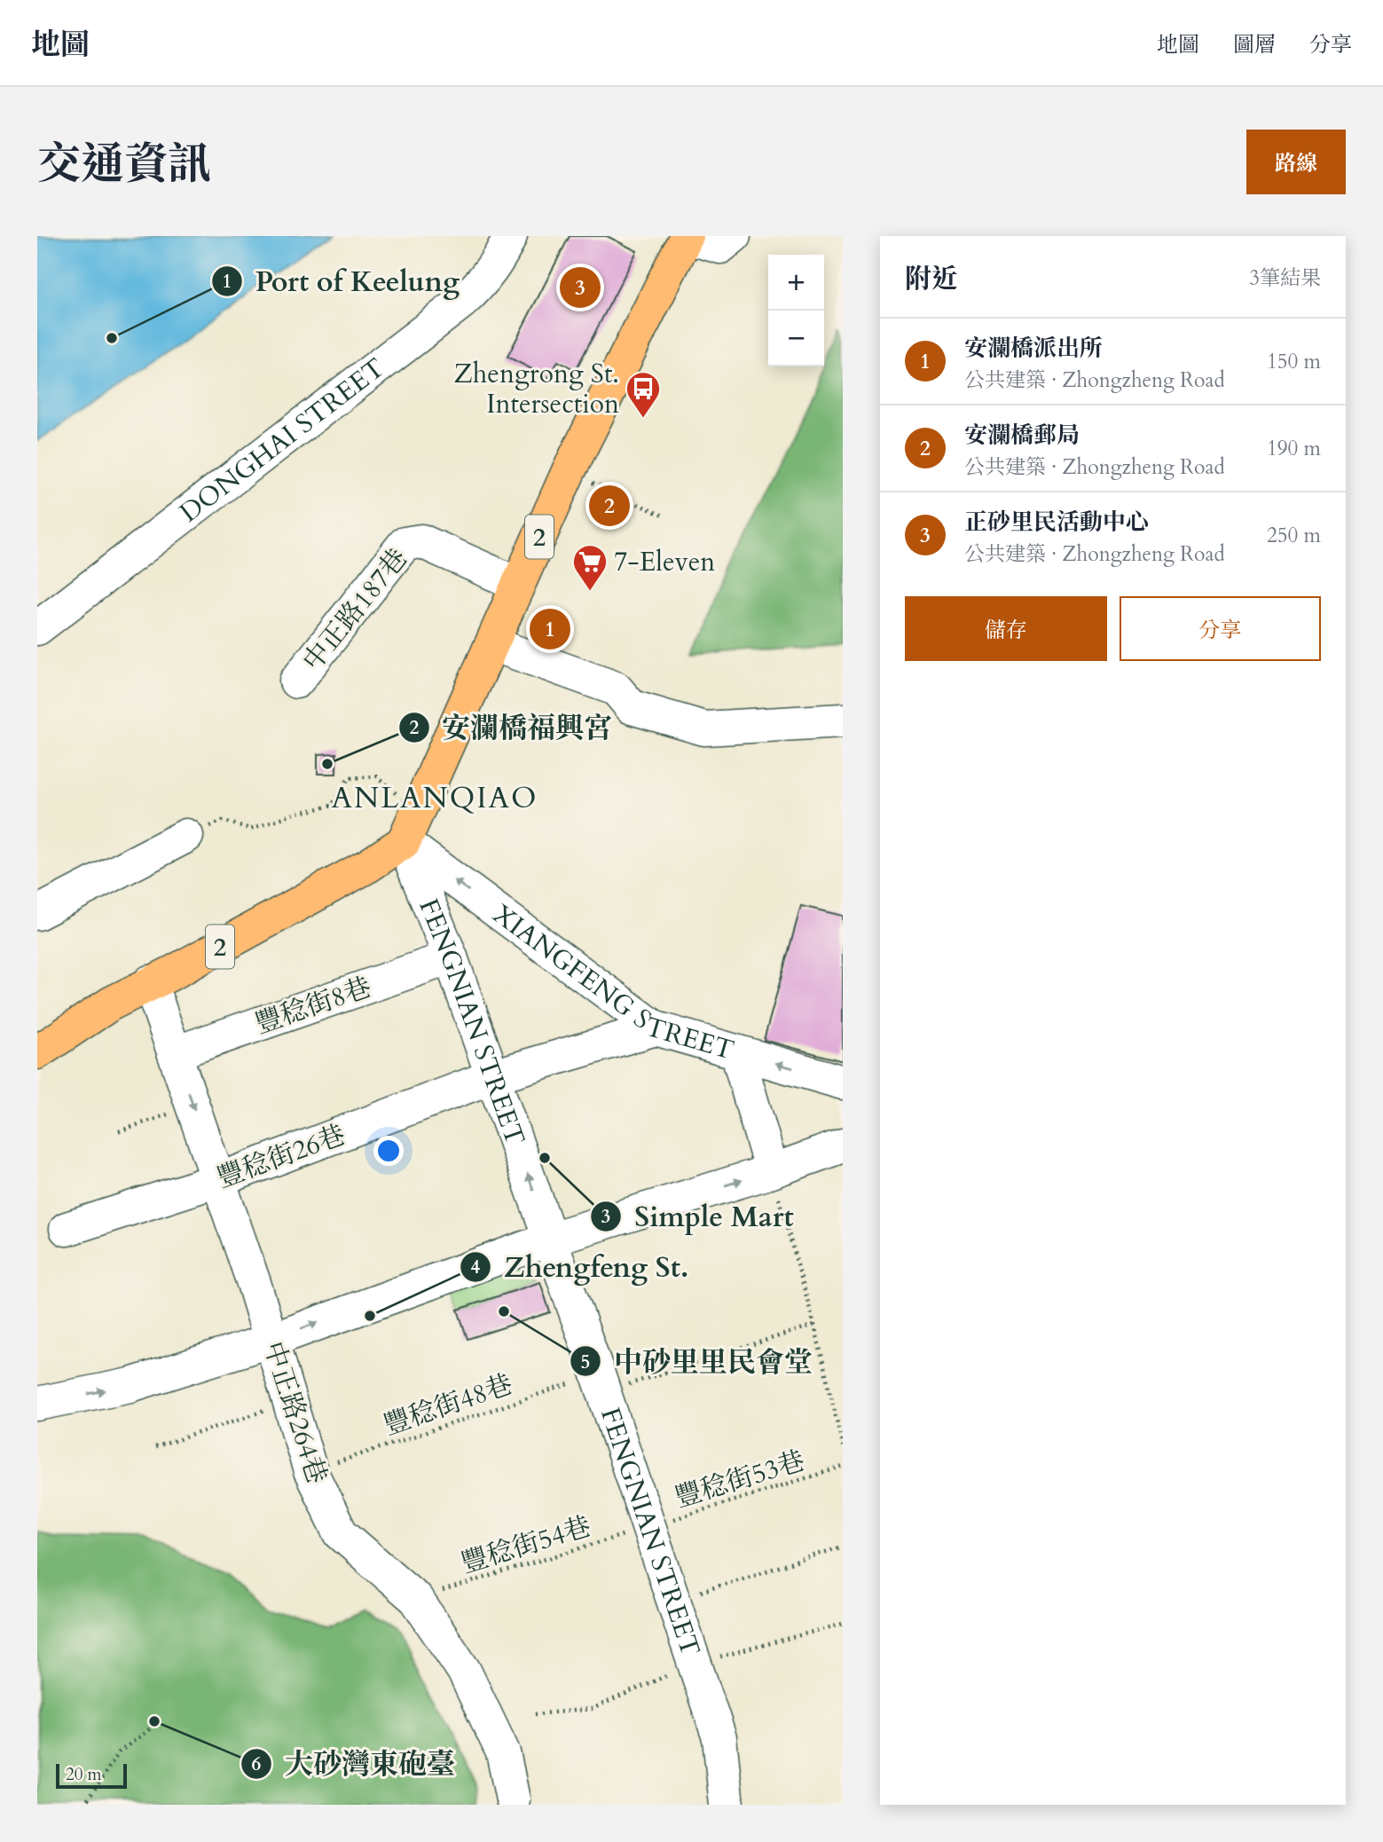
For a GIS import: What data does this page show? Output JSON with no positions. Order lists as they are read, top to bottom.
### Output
{
  "streets": {
    "main road": ["2"],
    "street": [
      "DONGHAI STREET",
      "中正路187巷",
      "XIANGFENG STREET",
      "豐稔街8巷",
      "FENGNIAN STREET",
      "豐稔街26巷",
      "中正路264巷"
    ],
    "path": ["豐稔街48巷", "豐稔街53巷", "豐稔街54巷"]
  },
  "crossings": [
    ["2", "中正路187巷"],
    ["2", "XIANGFENG STREET"],
    ["2", "FENGNIAN STREET"],
    ["2", "中正路264巷"],
    ["XIANGFENG STREET", "FENGNIAN STREET"],
    ["XIANGFENG STREET", "豐稔街26巷"],
    ["豐稔街8巷", "FENGNIAN STREET"],
    ["豐稔街8巷", "中正路264巷"],
    ["FENGNIAN STREET", "豐稔街26巷"],
    ["FENGNIAN STREET", "豐稔街48巷"],
    ["FENGNIAN STREET", "豐稔街53巷"],
    ["FENGNIAN STREET", "豐稔街54巷"],
    ["豐稔街26巷", "中正路264巷"],
    ["豐稔街48巷", "中正路264巷"],
    ["中正路264巷", "豐稔街54巷"],
    ["豐稔街53巷", "豐稔街54巷"]
  ],
  "districts": ["ANLANQIAO"],
  "places": {
    "other": [
      "Port of Keelung",
      "安瀾橋福興宮",
      "Simple Mart",
      "中砂里里民會堂",
      "Zhengfeng St.",
      "大砂灣東砲臺"
    ],
    "bus stop": ["Zhengrong St. Intersection"],
    "supermarket": ["7-Eleven"]
  },
  "scale_bar": "20 m",
  "page": {
    "header": "地圖",
    "nav": ["地圖", "圖層", "分享"],
    "title": "交通資訊",
    "buttons": [
      "路線",
      ["儲存", "分享"]
    ],
    "heading": ["附近", "3筆結果"],
    "map_buttons": ["+", "−"],
    "pins": ["3", "2", "1"],
    "list": [
      {
        "mark": "1",
        "name": "安瀾橋派出所",
        "note": "公共建築 · Zhongzheng Road",
        "value": "150 m"
      },
      {
        "mark": "2",
        "name": "安瀾橋郵局",
        "note": "公共建築 · Zhongzheng Road",
        "value": "190 m"
      },
      {
        "mark": "3",
        "name": "正砂里民活動中心",
        "note": "公共建築 · Zhongzheng Road",
        "value": "250 m"
      }
    ],
    "scale": "20 m"
  }
}
